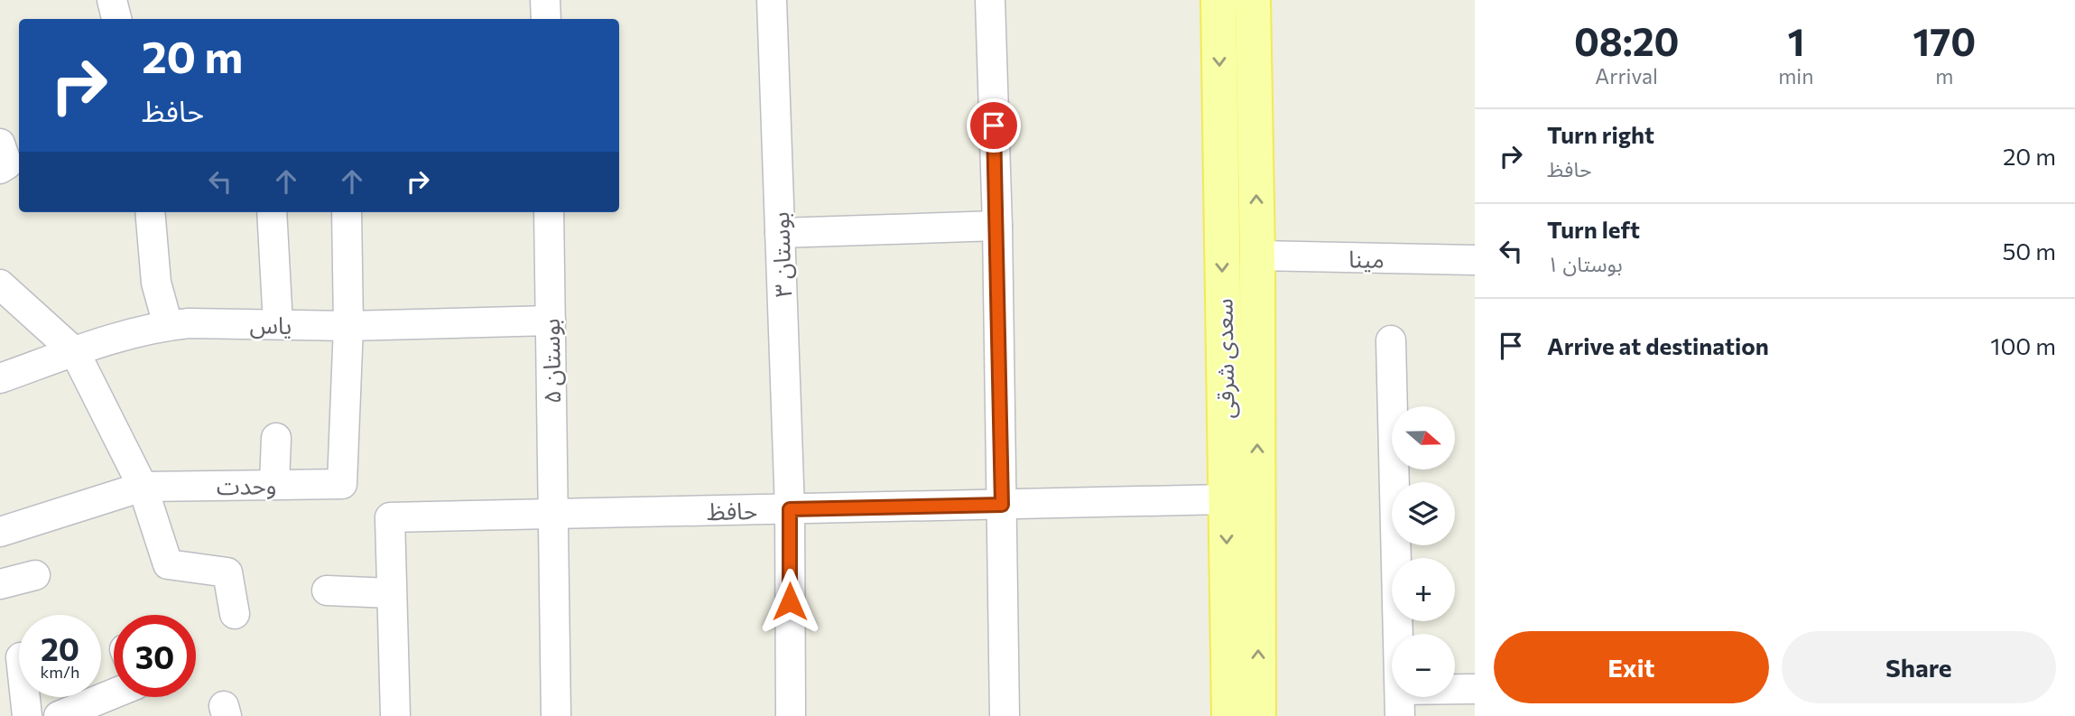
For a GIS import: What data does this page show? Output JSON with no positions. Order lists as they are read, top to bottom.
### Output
{
  "streets": {
    "main road": ["سعدی شرقی"],
    "street": [
      "بوستان ۳",
      "مینا",
      "یاس",
      "بوستان ۵",
      "وحدت",
      "حافظ"
    ]
  },
  "crossings": [
    ["بوستان ۳", "حافظ"],
    ["مینا", "سعدی شرقی"],
    ["یاس", "بوستان ۵"],
    ["یاس", "وحدت"],
    ["سعدی شرقی", "حافظ"],
    ["بوستان ۵", "حافظ"]
  ],
  "north": "right",
  "page": {
    "eta": [
      "08:20",
      "Arrival",
      "1",
      "min",
      "170",
      "m"
    ],
    "turn": ["20 m", "حافظ"],
    "list": [
      {
        "name": "Turn right",
        "note": "حافظ",
        "value": "20 m"
      },
      {
        "name": "Turn left",
        "note": "بوستان ۱",
        "value": "50 m"
      },
      {
        "name": "Arrive at destination",
        "value": "100 m"
      }
    ],
    "map_buttons": ["+", "−"],
    "speed": "20 km/h",
    "limit": "30",
    "buttons": ["Exit", "Share"]
  }
}
